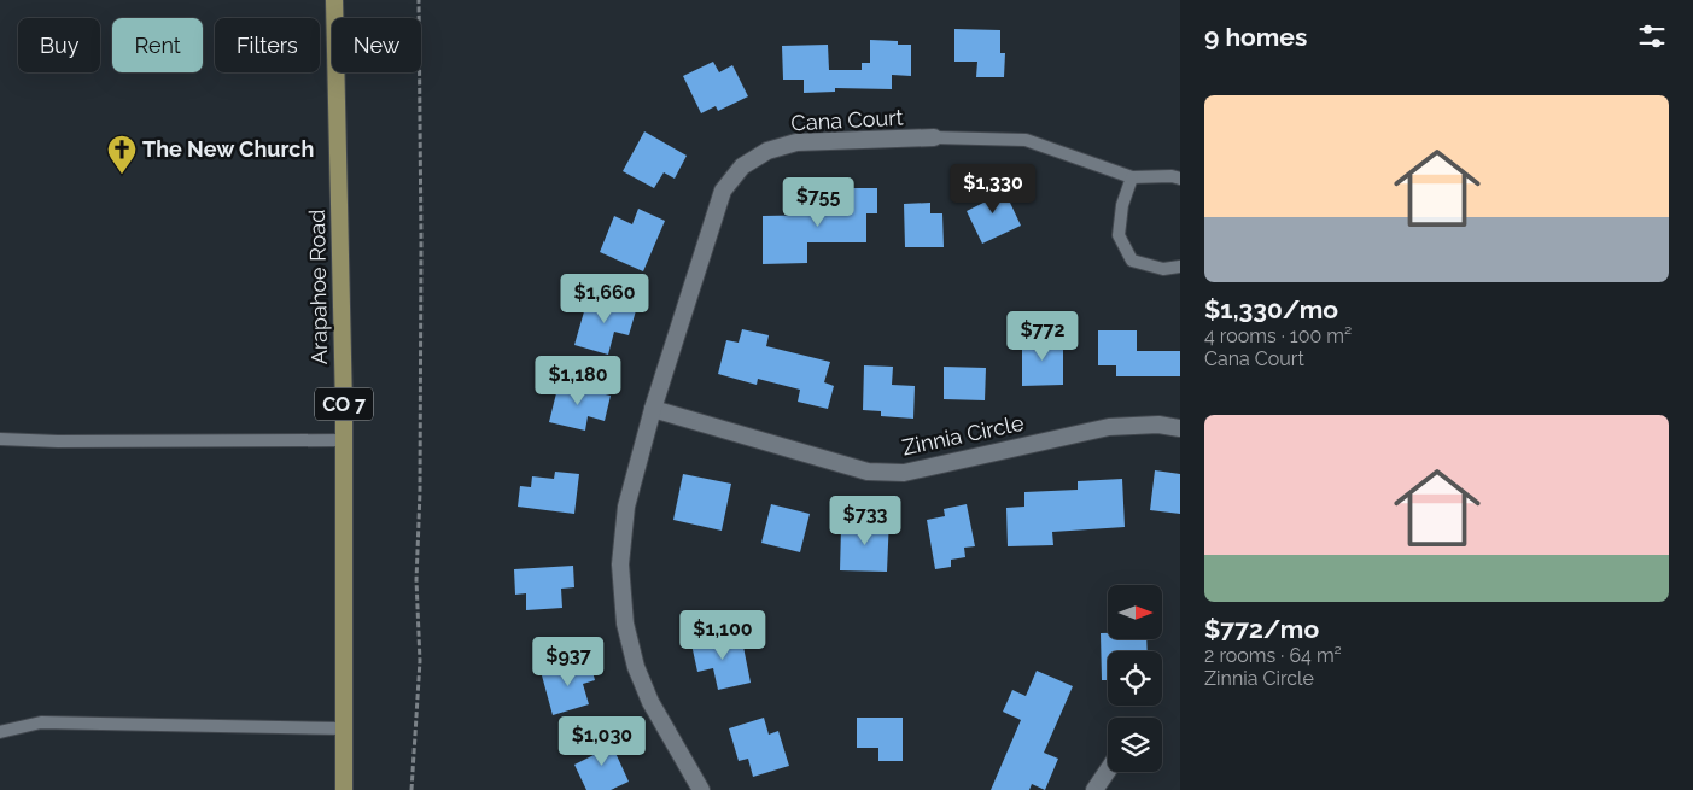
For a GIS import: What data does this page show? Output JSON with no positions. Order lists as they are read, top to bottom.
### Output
{
  "streets": {
    "main road": ["Arapahoe Road", "CO 7"],
    "street": ["Cana Court", "Zinnia Circle"]
  },
  "crossings": [
    ["Cana Court", "Zinnia Circle"]
  ],
  "places": {
    "church": ["The New Church"]
  },
  "north": "right",
  "page": {
    "heading": "9 homes",
    "chip": [
      "Buy",
      "Rent",
      "Filters",
      "New"
    ],
    "list": [
      {
        "name": "$1,330/mo",
        "note": "4 rooms · 100 m² · Cana Court"
      },
      {
        "name": "$772/mo",
        "note": "2 rooms · 64 m² · Zinnia Circle"
      }
    ],
    "price": [
      "$1,330",
      "$755",
      "$1,660",
      "$772",
      "$1,180",
      "$733",
      "$1,100",
      "$937",
      "$1,030"
    ]
  }
}
